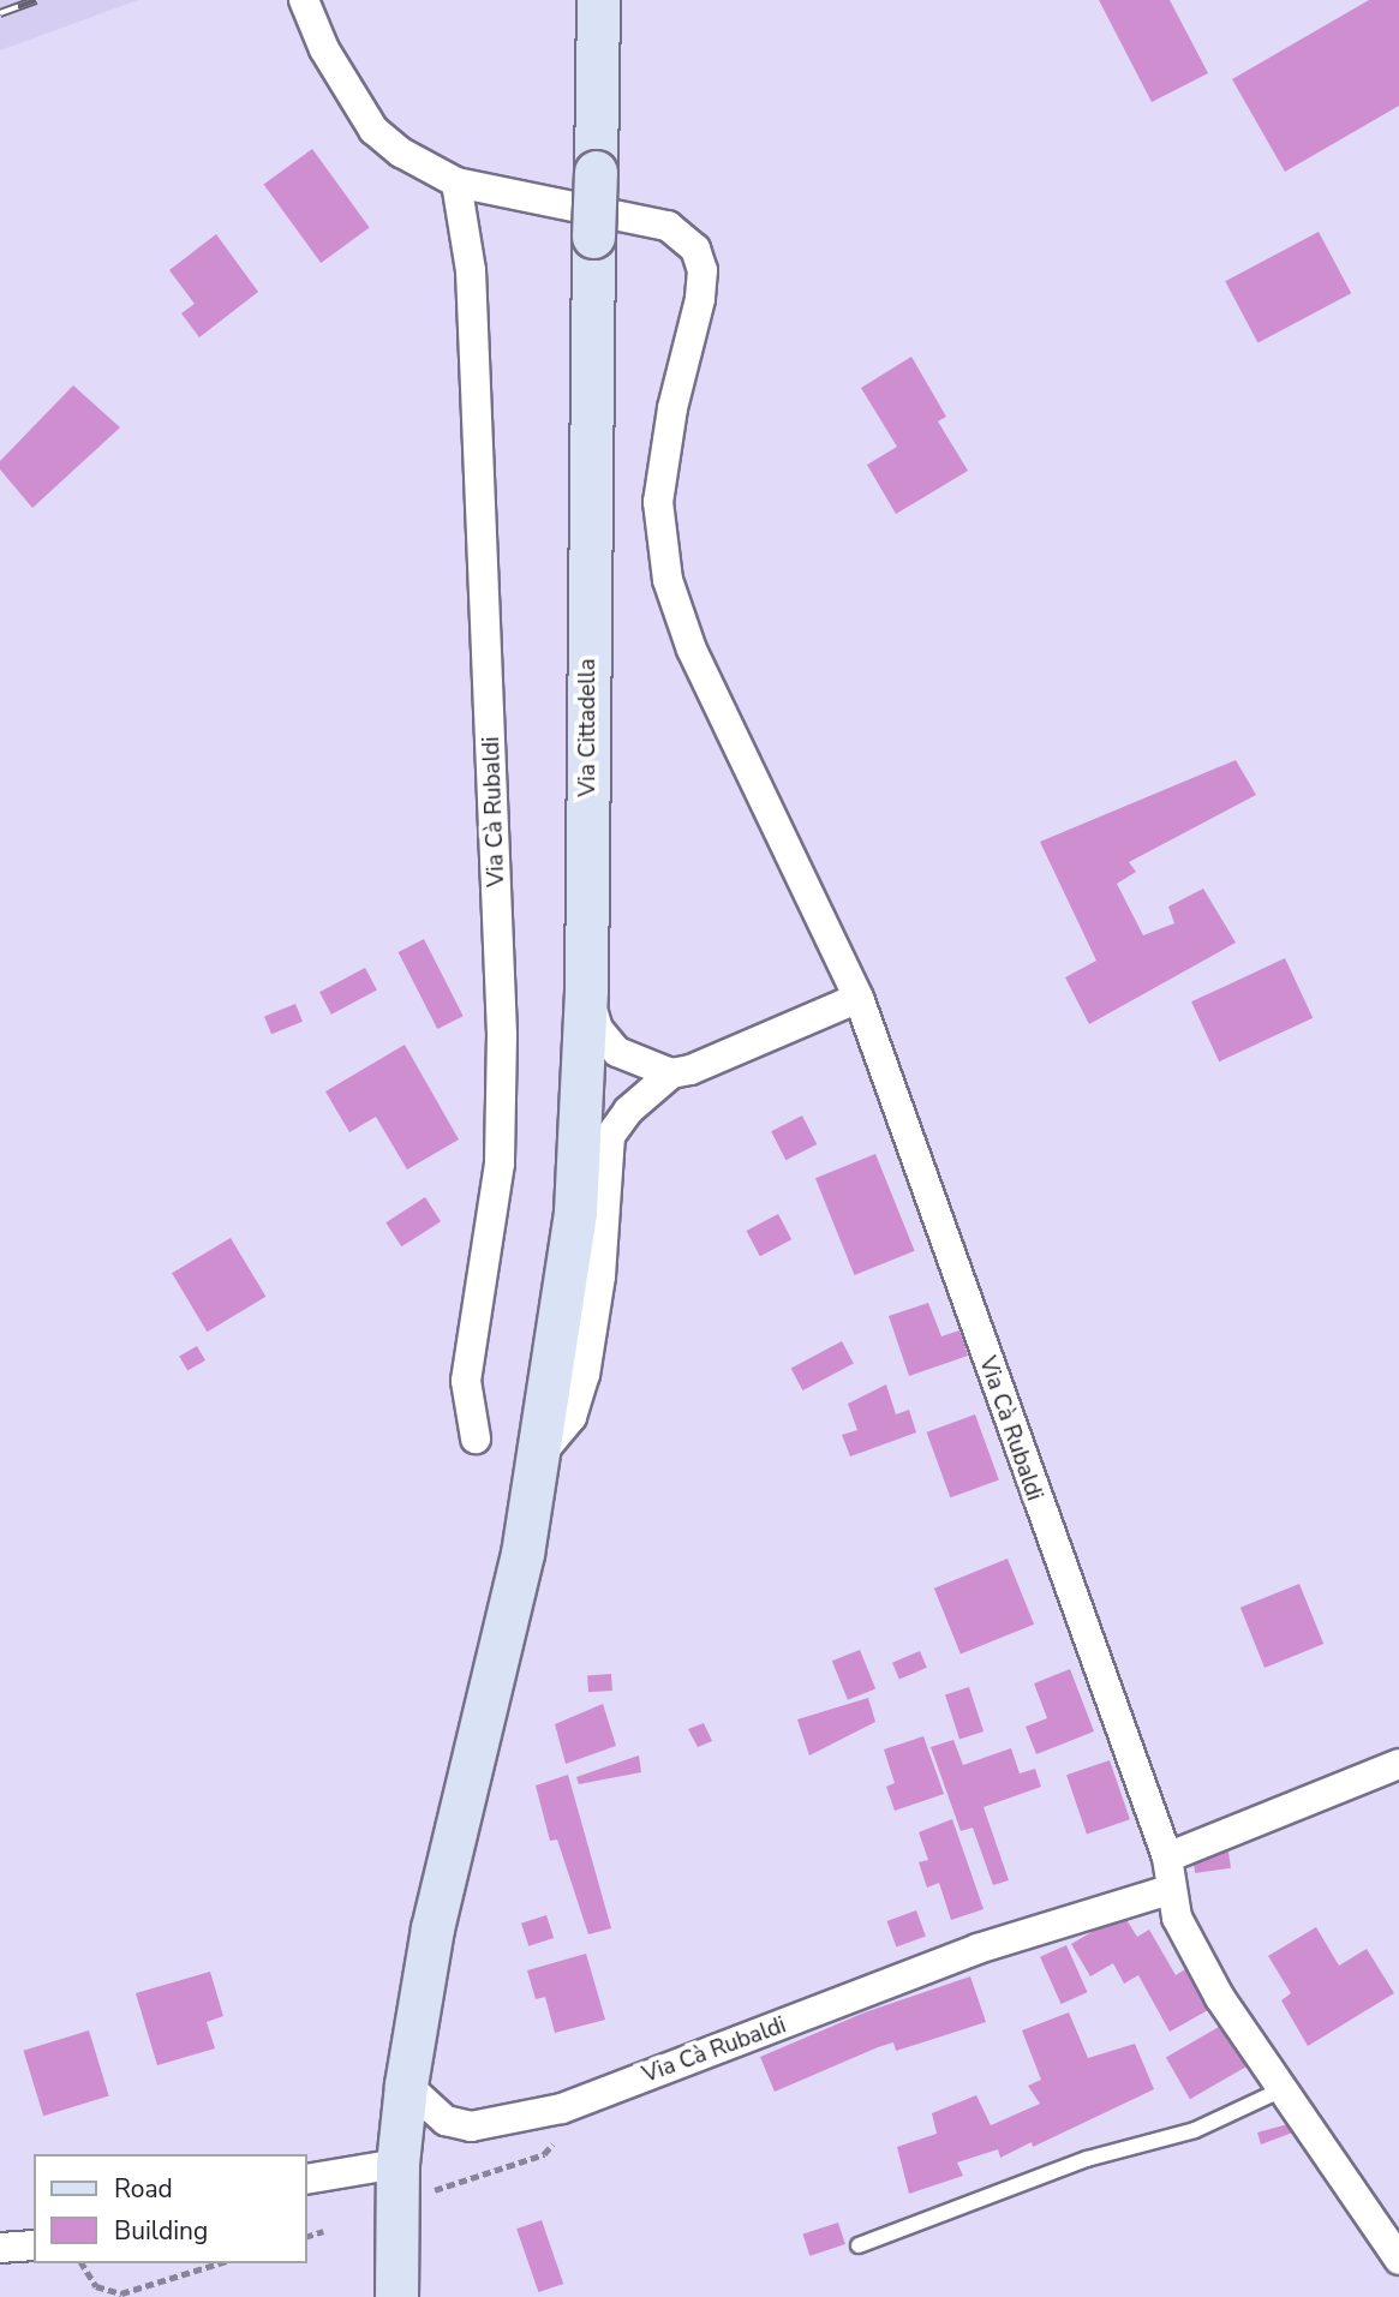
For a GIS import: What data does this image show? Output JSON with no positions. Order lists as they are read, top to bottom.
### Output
{
  "streets": {
    "main road": ["Via Cittadella"],
    "street": ["Via Cà Rubaldi"]
  },
  "crossings": [
    ["Via Cittadella", "Via Cà Rubaldi"]
  ],
  "legend": ["Road", "Building"]
}
